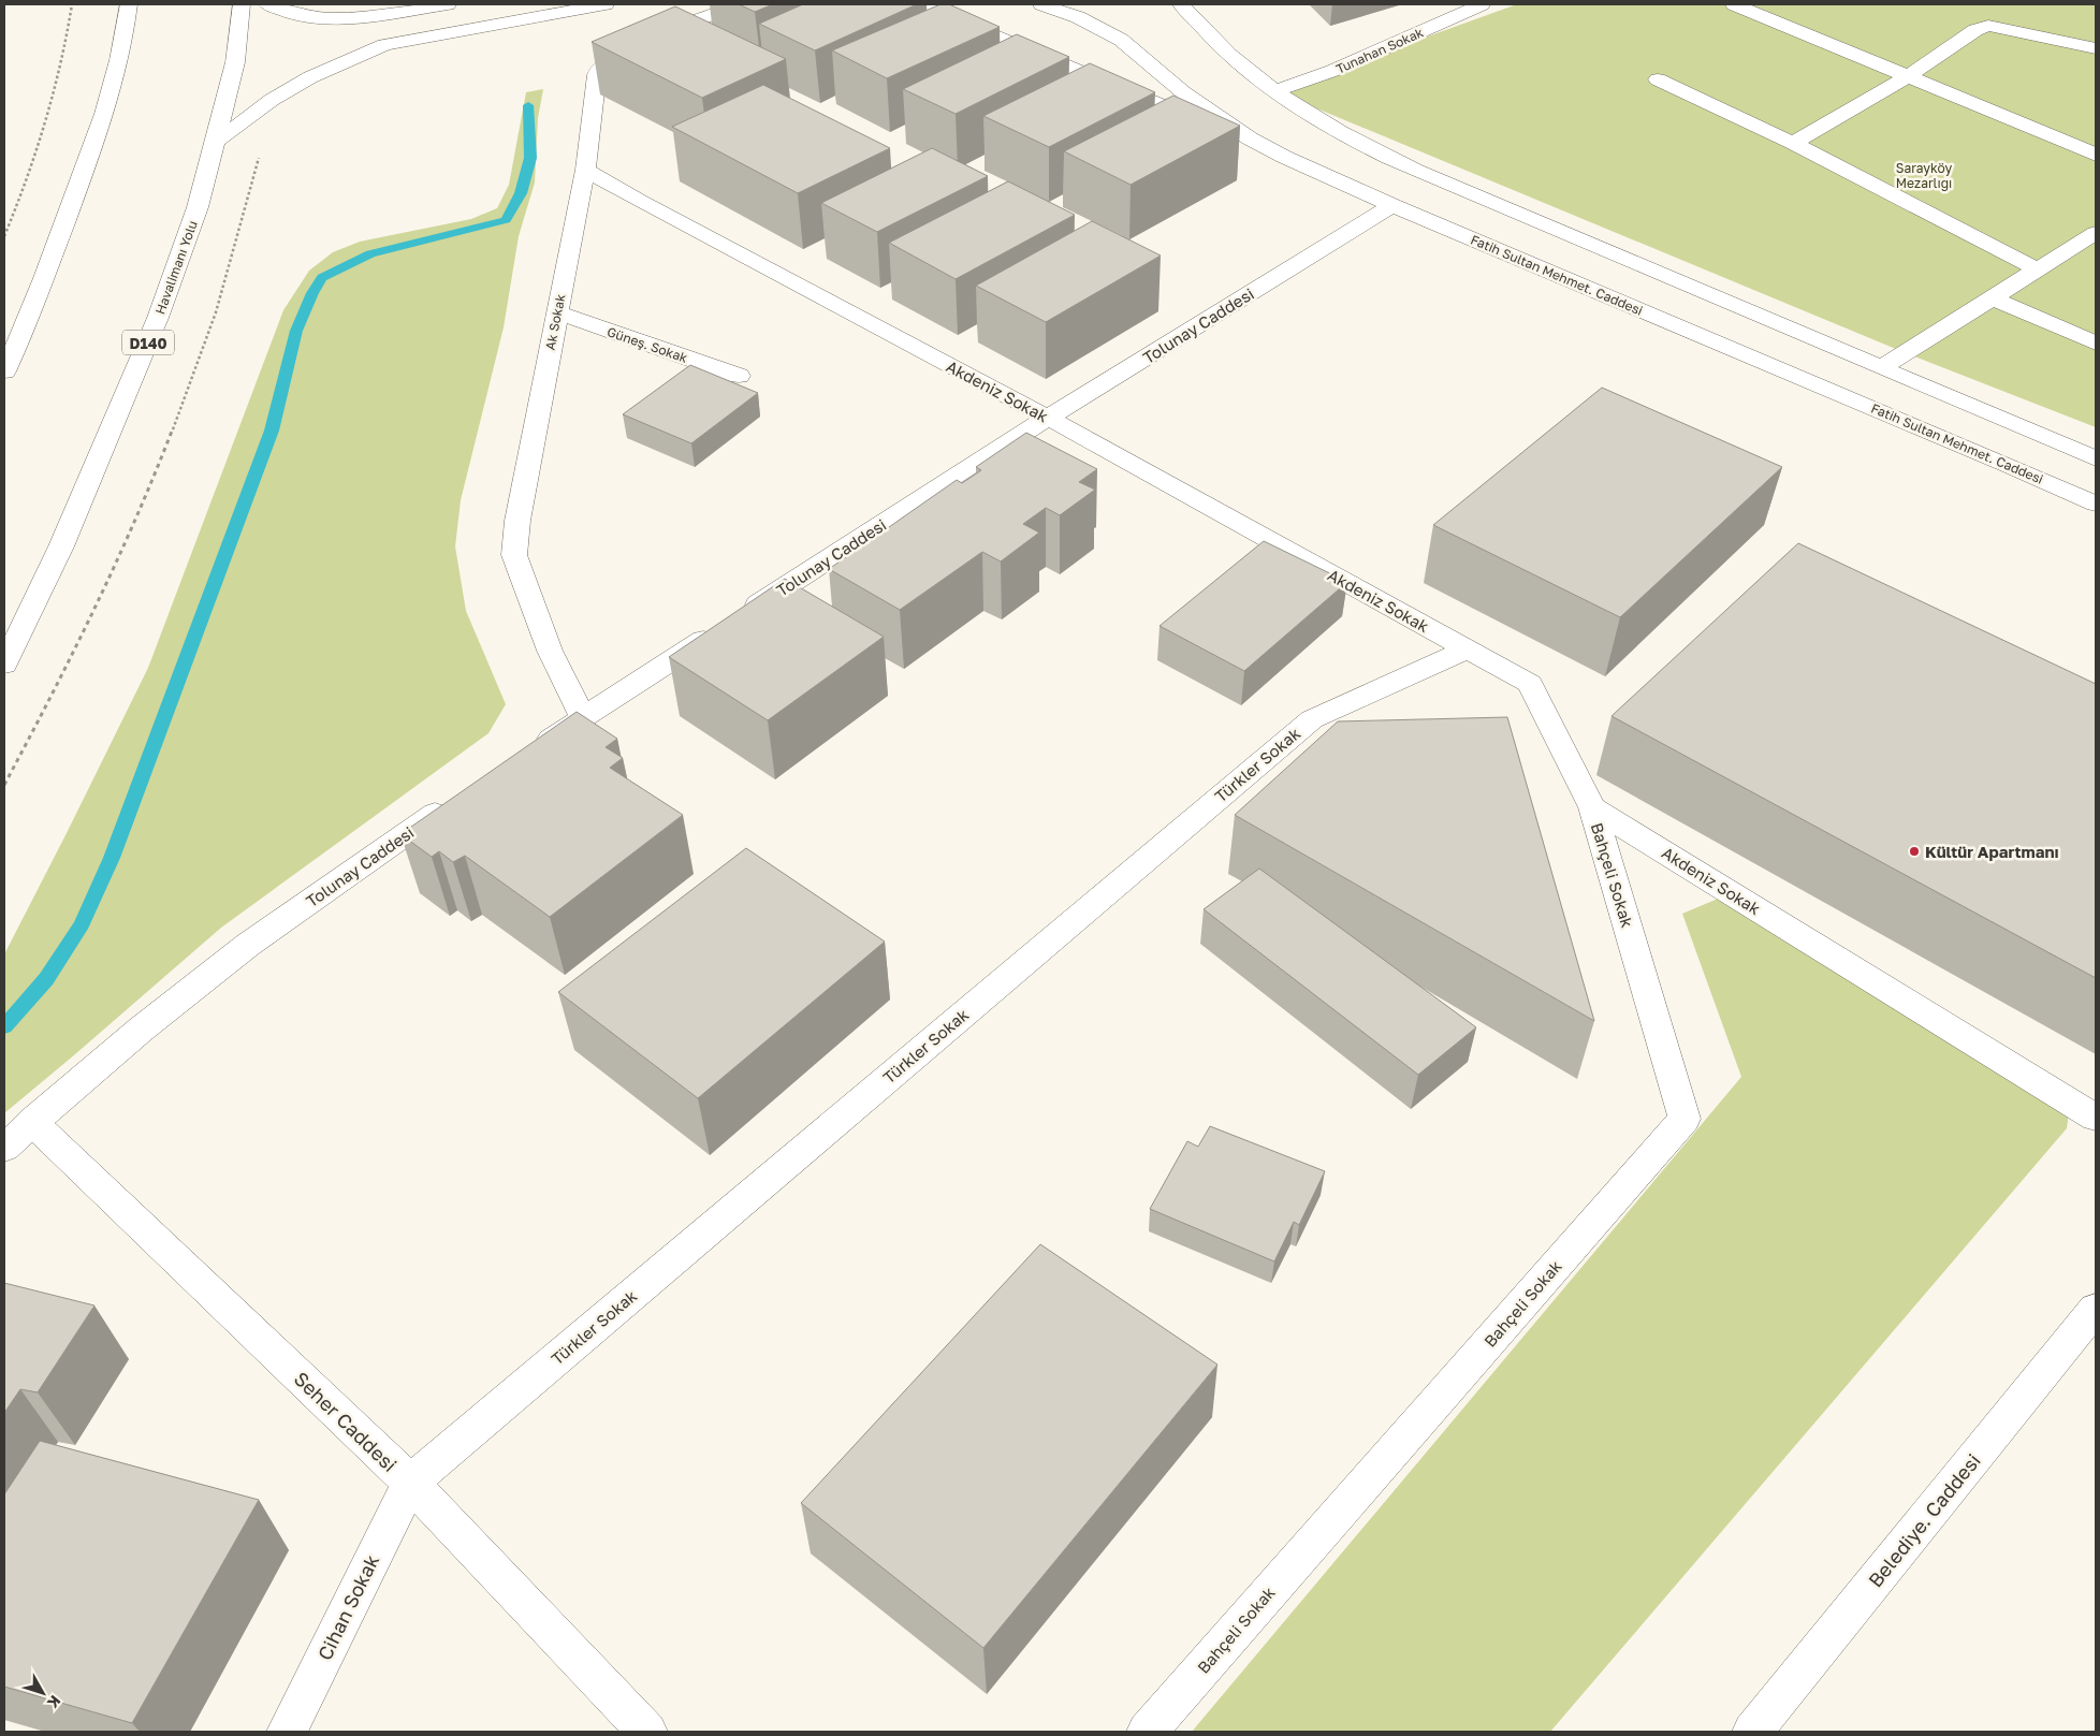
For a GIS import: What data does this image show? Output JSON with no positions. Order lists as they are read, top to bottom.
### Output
{
  "streets": {
    "main road": [
      "Tunahan Sokak",
      "Havalimanı Yolu",
      "Fatih Sultan Mehmet. Caddesi",
      "Ak Sokak",
      "Tolunay Caddesi",
      "D140",
      "Güneş. Sokak",
      "Akdeniz Sokak",
      "Türkler Sokak",
      "Bahçeli Sokak",
      "Seher Caddesi",
      "Belediye. Caddesi",
      "Cihan Sokak"
    ]
  },
  "crossings": [
    ["Fatih Sultan Mehmet. Caddesi", "Tolunay Caddesi"],
    ["Ak Sokak", "Tolunay Caddesi"],
    ["Ak Sokak", "Güneş. Sokak"],
    ["Ak Sokak", "Akdeniz Sokak"],
    ["Tolunay Caddesi", "Akdeniz Sokak"],
    ["Tolunay Caddesi", "Seher Caddesi"],
    ["Akdeniz Sokak", "Türkler Sokak"],
    ["Akdeniz Sokak", "Bahçeli Sokak"],
    ["Türkler Sokak", "Seher Caddesi"],
    ["Türkler Sokak", "Cihan Sokak"],
    ["Seher Caddesi", "Cihan Sokak"]
  ],
  "parks": ["Sarayköy Mezarlığı"],
  "places": ["Kültür Apartmanı"],
  "north": "bottom right"
}
